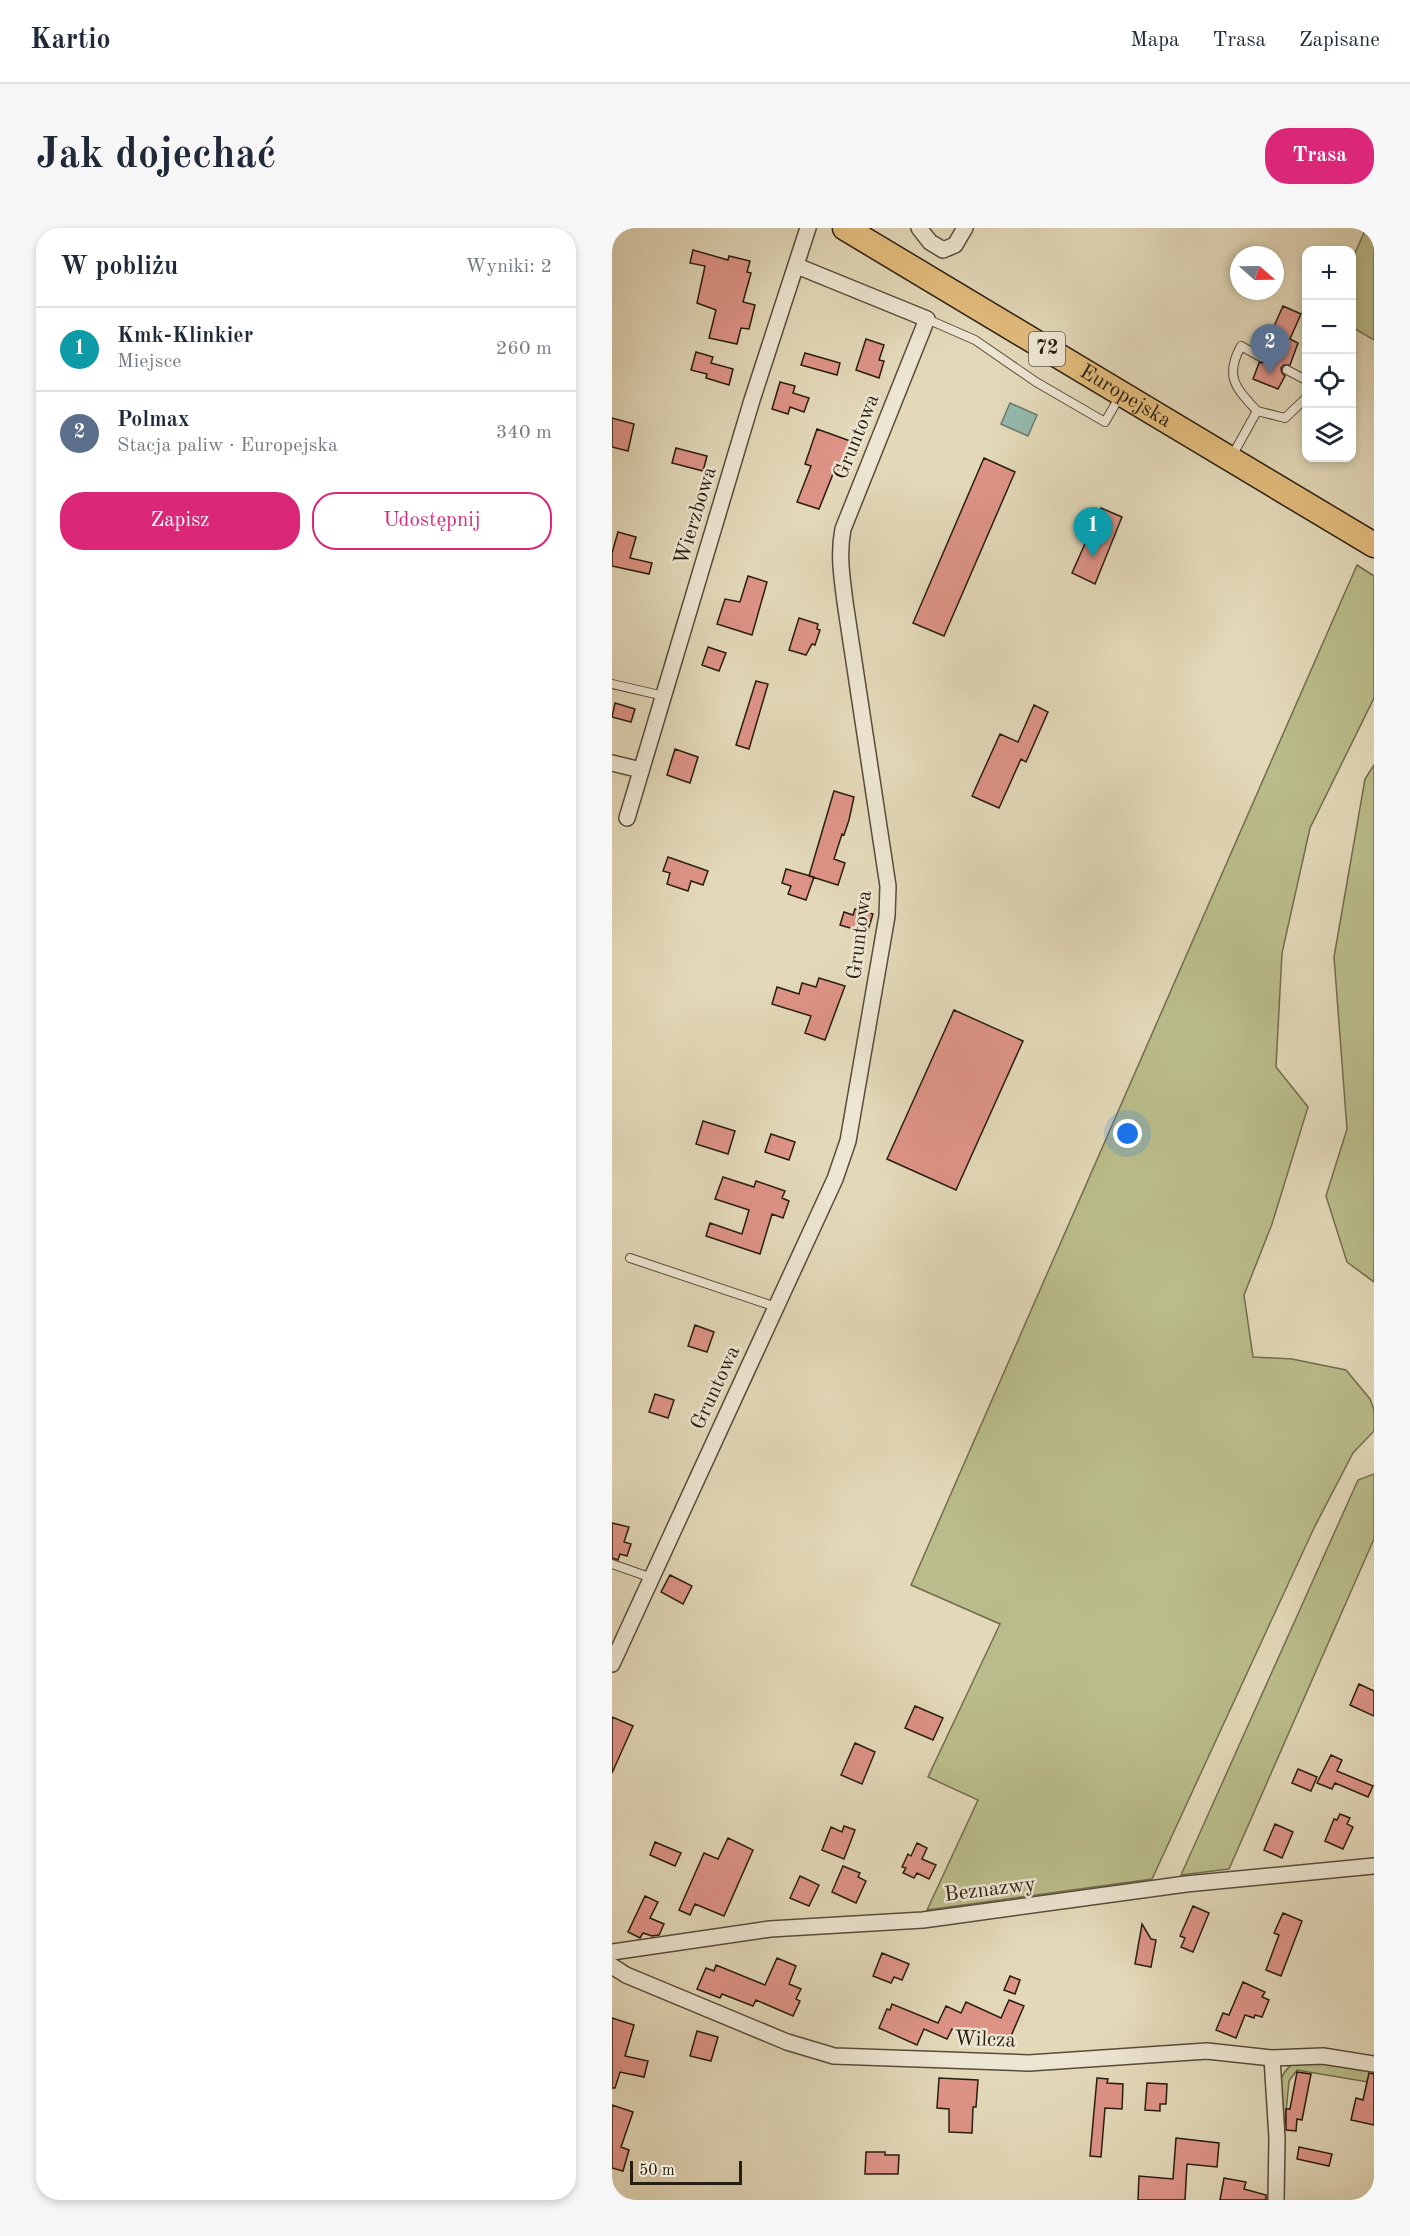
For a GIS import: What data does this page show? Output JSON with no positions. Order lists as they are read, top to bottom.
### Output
{
  "streets": {
    "main road": ["72", "Europejska"],
    "street": [
      "Gruntowa",
      "Wierzbowa",
      "Beznazwy",
      "Wilcza"
    ]
  },
  "scale_bar": "50 m",
  "north": "right",
  "page": {
    "header": "Kartio",
    "nav": ["Mapa", "Trasa", "Zapisane"],
    "buttons": [
      "Trasa",
      ["Zapisz", "Udostępnij"]
    ],
    "title": "Jak dojechać",
    "heading": ["W pobliżu", "Wyniki: 2"],
    "map_buttons": ["+", "−"],
    "list": [
      {
        "mark": "1",
        "name": "Kmk-Klinkier",
        "note": "Miejsce",
        "value": "260 m"
      },
      {
        "mark": "2",
        "name": "Polmax",
        "note": "Stacja paliw · Europejska",
        "value": "340 m"
      }
    ],
    "pins": ["2", "1"],
    "scale": "50 m"
  }
}
